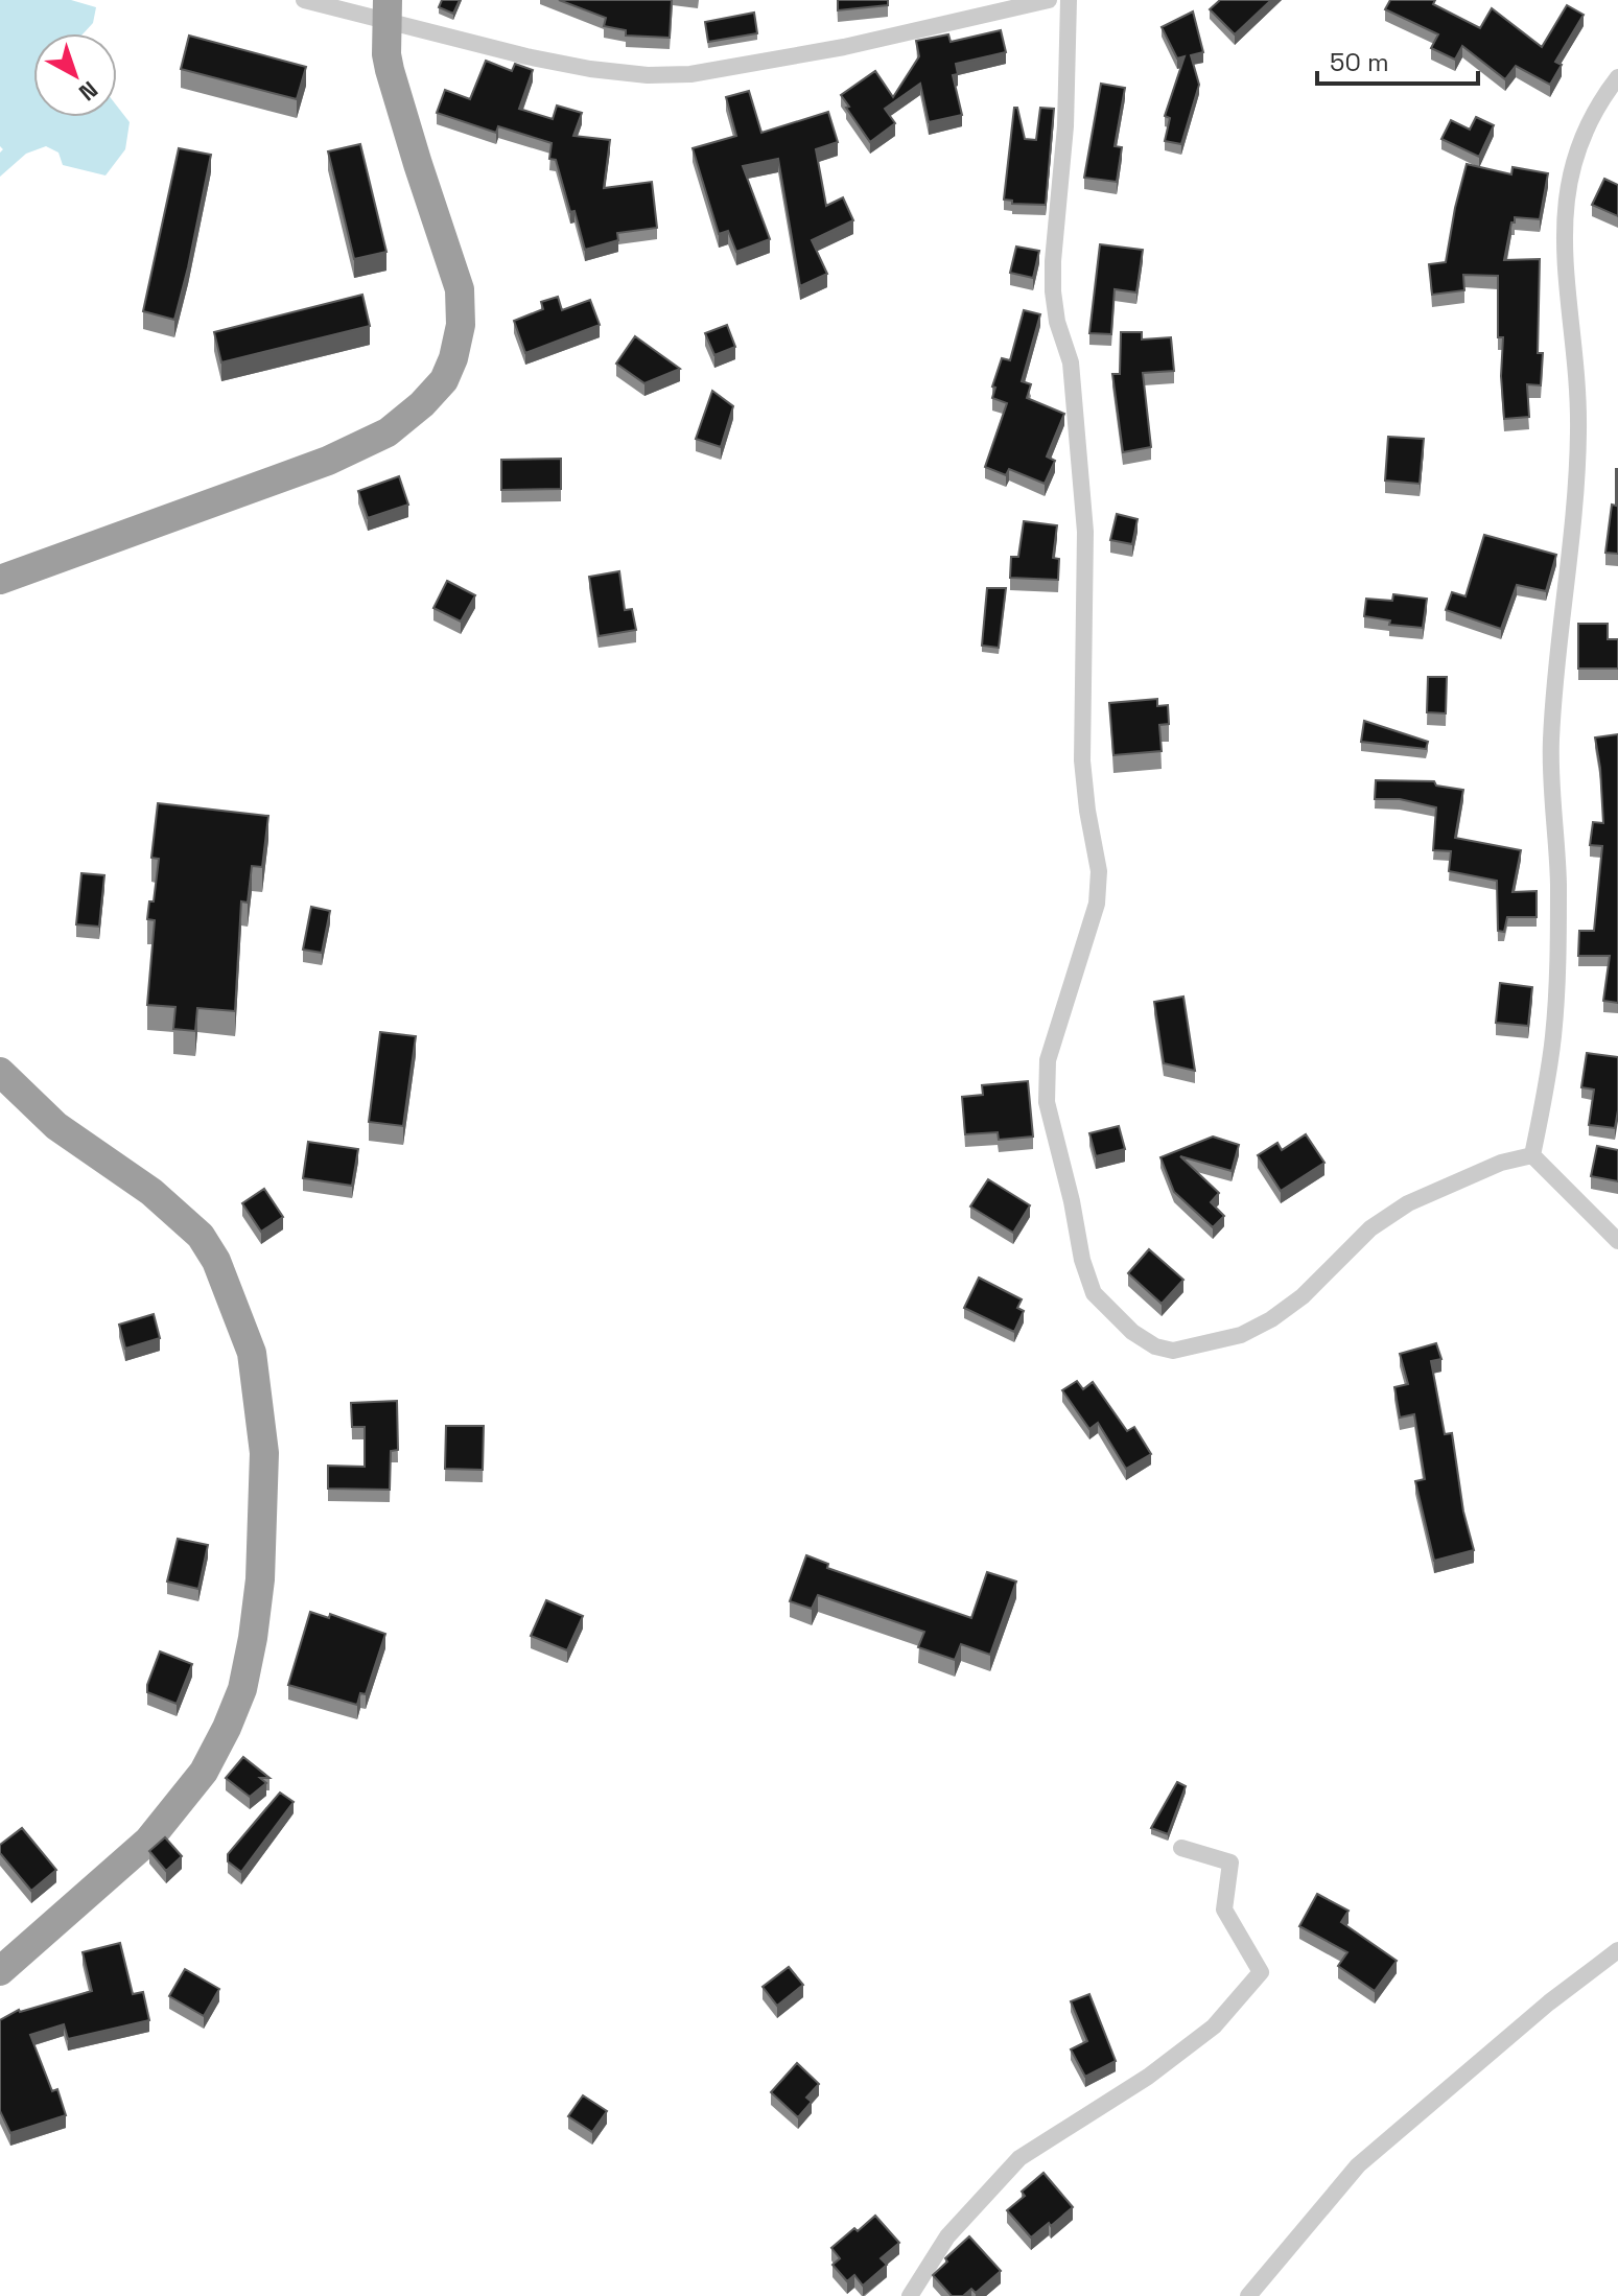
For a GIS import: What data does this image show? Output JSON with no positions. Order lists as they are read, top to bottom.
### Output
{
  "scale_bar": "50 m",
  "north": "bottom right"
}
